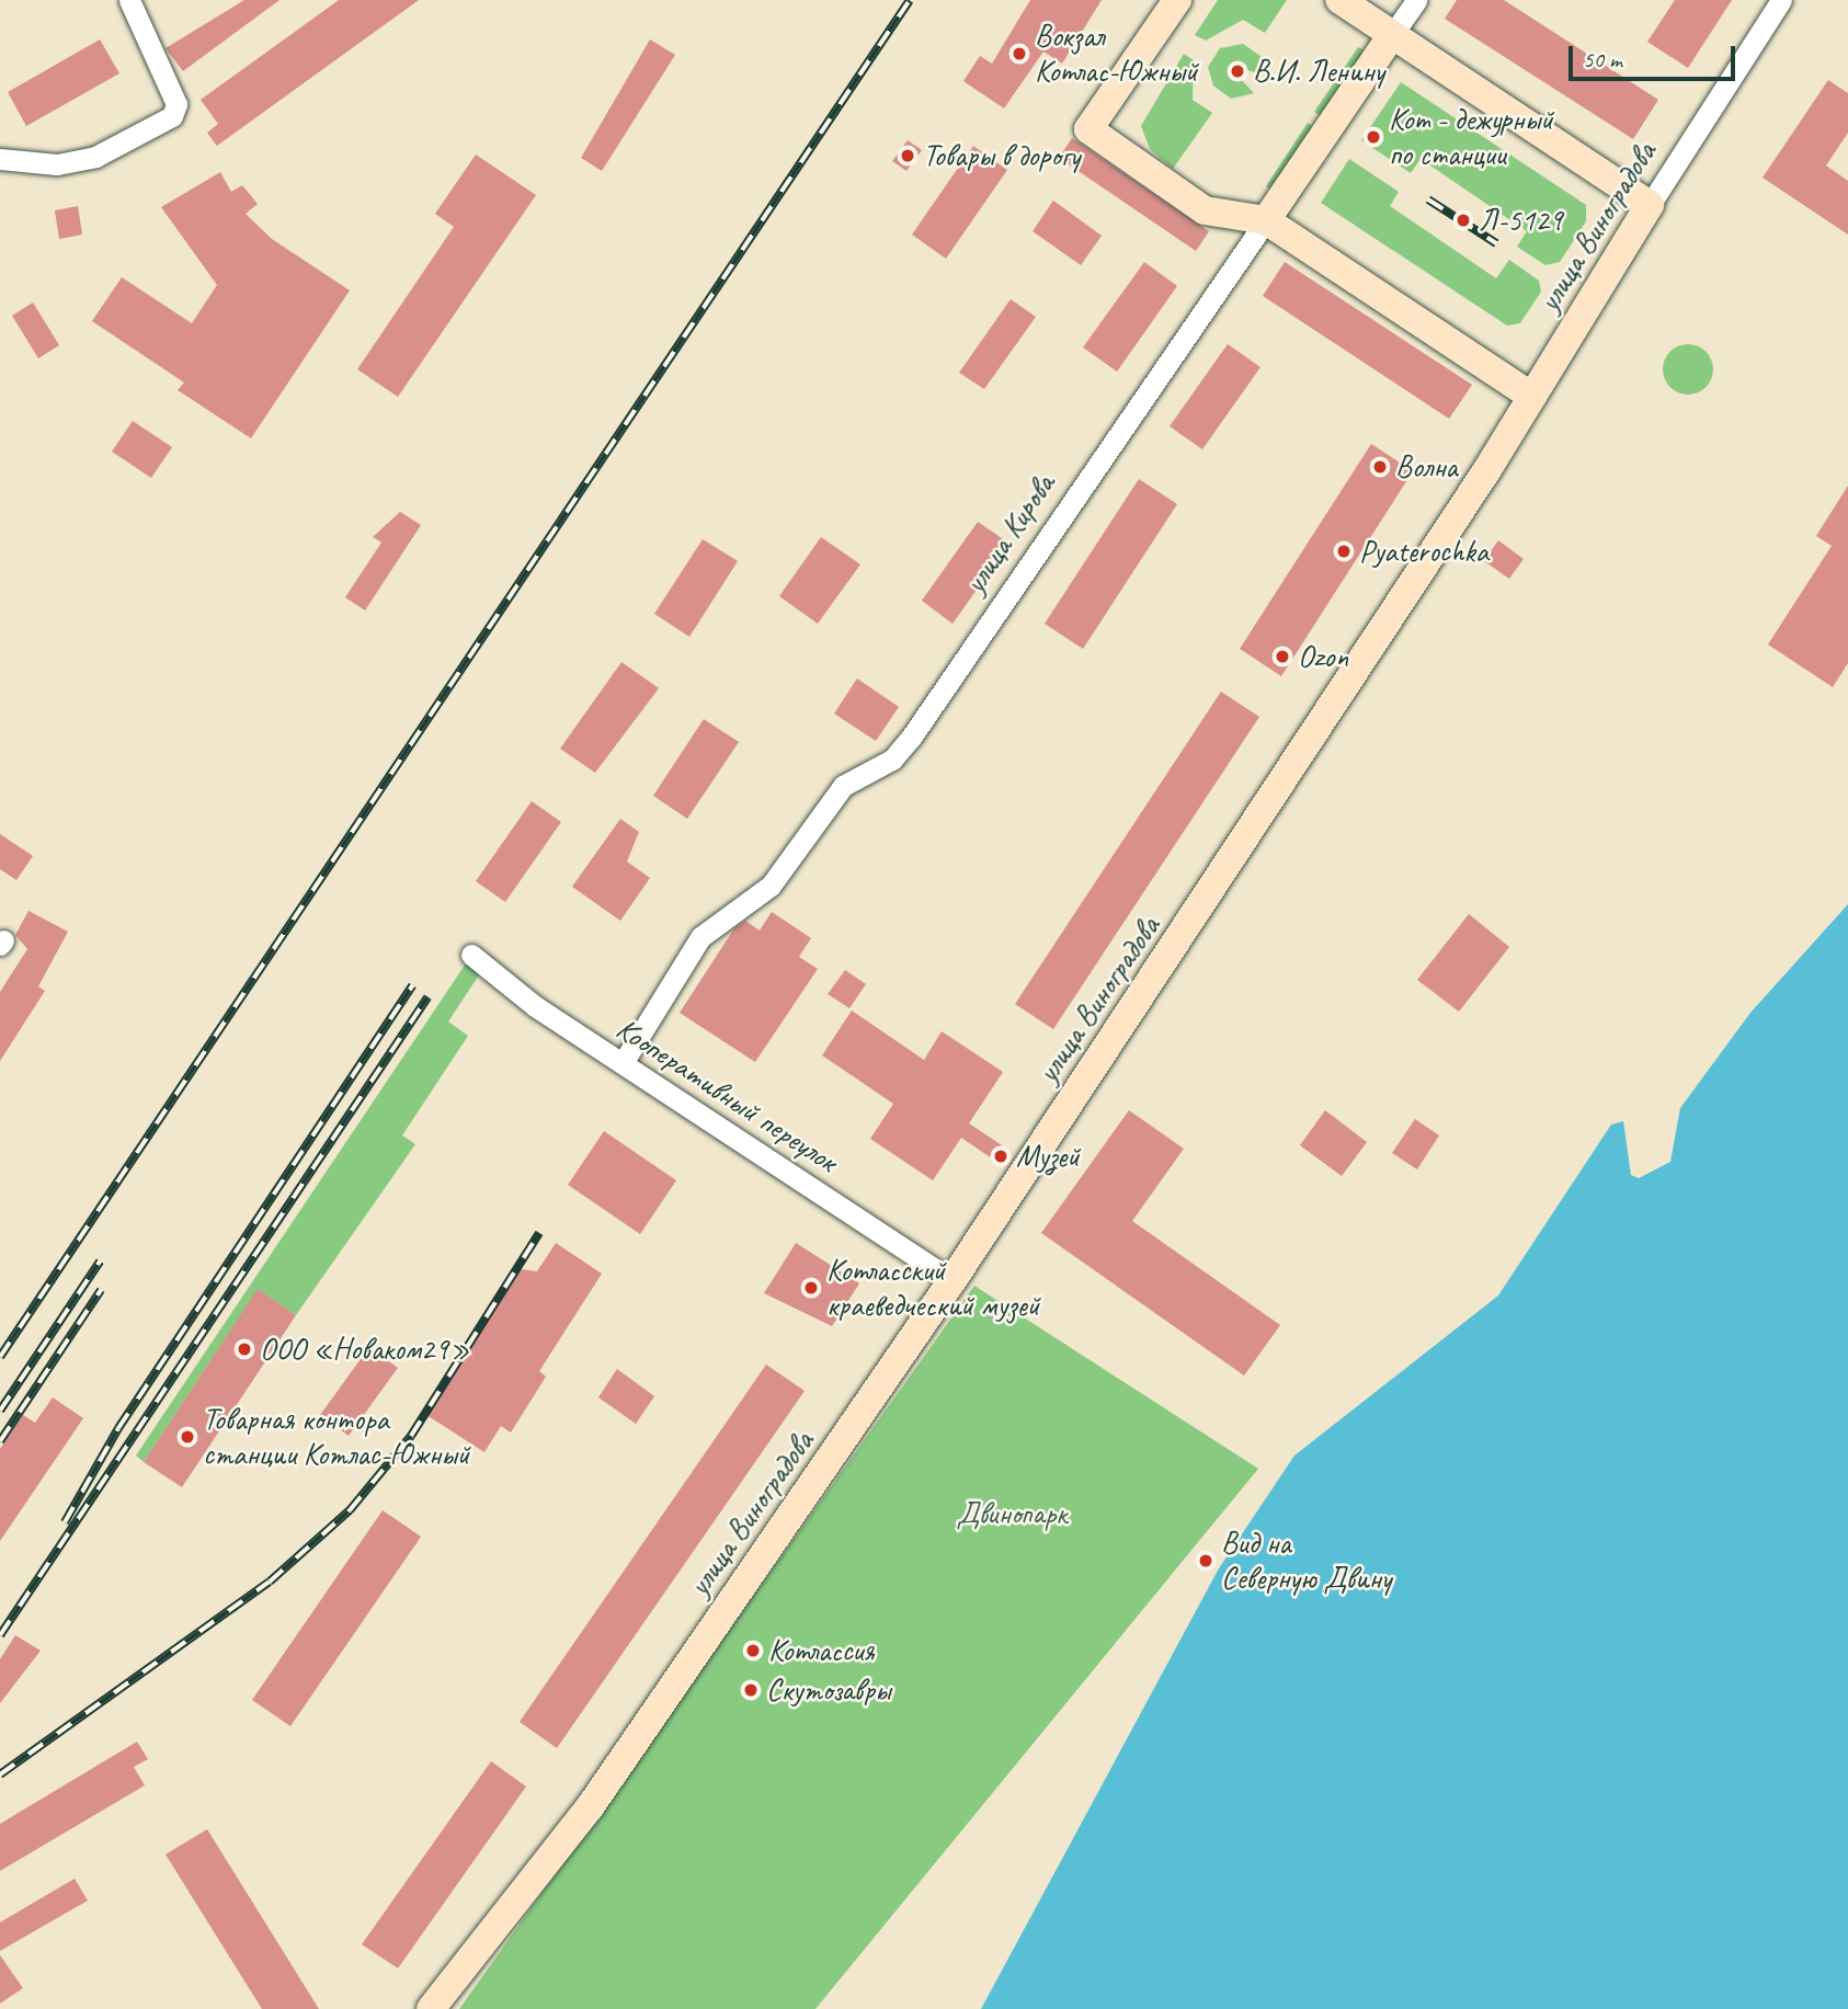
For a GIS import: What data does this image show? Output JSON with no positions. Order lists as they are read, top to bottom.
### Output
{
  "streets": {
    "main road": ["улица Виноградова", "улица Кирова"],
    "street": ["Кооперативный переулок"]
  },
  "crossings": [
    ["улица Виноградова", "Кооперативный переулок"],
    ["улица Кирова", "Кооперативный переулок"]
  ],
  "parks": ["Двинопарк"],
  "places": [
    "Вокзал Котлас-Южный",
    "В.И. Ленину",
    "Кот - дежурный по станции",
    "Товары в дорогу",
    "Л-5129",
    "Волна",
    "Pyaterochka",
    "Ozon",
    "Музей",
    "Котласский краеведческий музей",
    "ООО «Новаком29»",
    "Товарная контора станции Котлас-Южный",
    "Вид на Северную Двину",
    "Котлассия",
    "Скутозавры"
  ],
  "scale_bar": "50 m"
}
